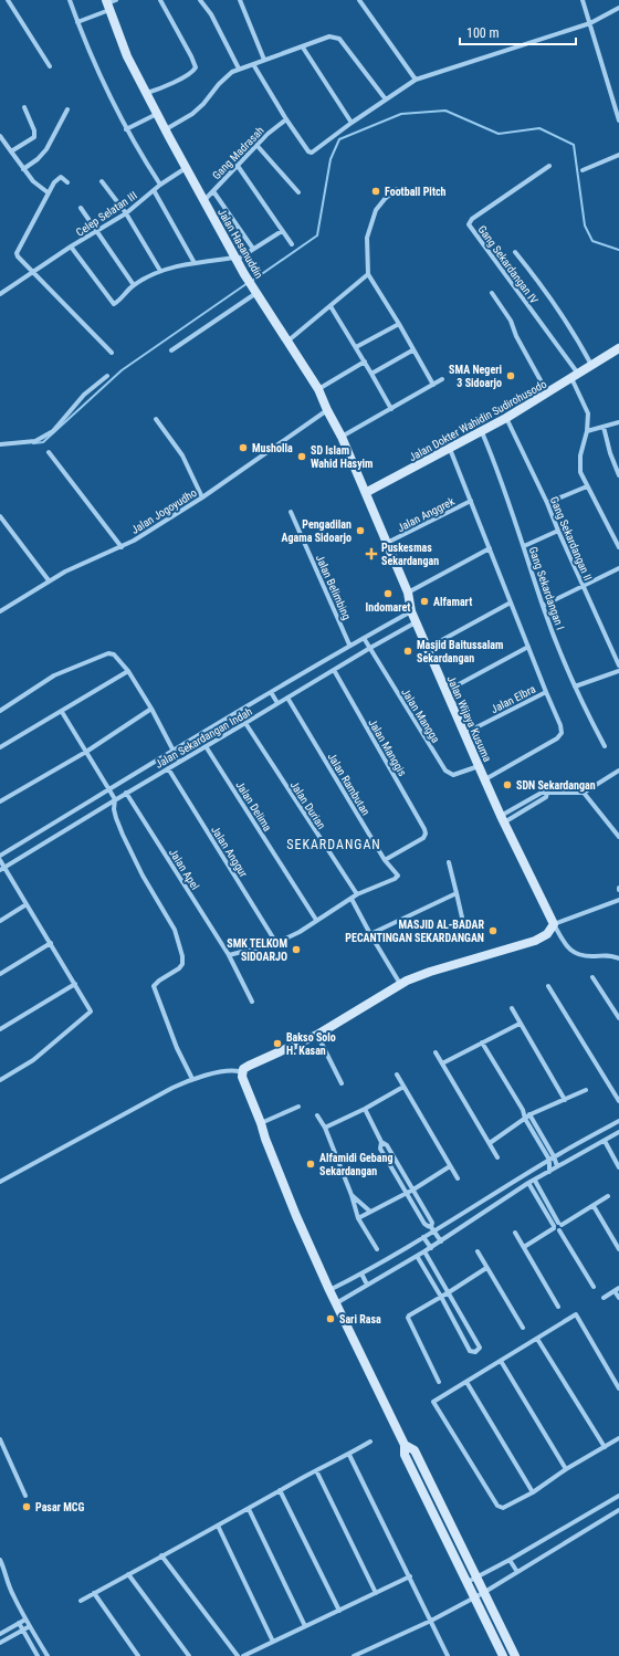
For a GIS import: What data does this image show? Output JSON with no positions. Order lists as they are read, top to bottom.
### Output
{
  "streets": {
    "street": [
      "Gang Madrasah",
      "Celep Selatan III",
      "Jalan Hasanuddin",
      "Gang Sekardangan IV",
      "Jalan Dokter Wahidin Sudirohusodo",
      "Jalan Jogoyudho",
      "Jalan Anggrek",
      "Gang Sekardangan II",
      "Jalan Belimbing",
      "Gang Sekardangan I",
      "Jalan Elbra",
      "Jalan Mangga",
      "Jalan Wijaya Kusuma",
      "Jalan Sekardangan Indah",
      "Jalan Manggis",
      "Jalan Rambutan",
      "Jalan Durian",
      "Jalan Delima",
      "Jalan Anggur",
      "Jalan Apel"
    ]
  },
  "crossings": [
    ["Gang Madrasah", "Jalan Hasanuddin"],
    ["Celep Selatan III", "Jalan Hasanuddin"],
    ["Jalan Hasanuddin", "Jalan Dokter Wahidin Sudirohusodo"],
    ["Jalan Hasanuddin", "Jalan Jogoyudho"],
    ["Jalan Hasanuddin", "Jalan Wijaya Kusuma"],
    ["Gang Sekardangan IV", "Jalan Dokter Wahidin Sudirohusodo"],
    ["Jalan Dokter Wahidin Sudirohusodo", "Gang Sekardangan II"],
    ["Jalan Dokter Wahidin Sudirohusodo", "Gang Sekardangan I"],
    ["Jalan Dokter Wahidin Sudirohusodo", "Jalan Wijaya Kusuma"],
    ["Jalan Anggrek", "Jalan Wijaya Kusuma"],
    ["Jalan Belimbing", "Jalan Sekardangan Indah"],
    ["Jalan Elbra", "Jalan Wijaya Kusuma"],
    ["Jalan Mangga", "Jalan Wijaya Kusuma"],
    ["Jalan Mangga", "Jalan Sekardangan Indah"],
    ["Jalan Wijaya Kusuma", "Jalan Sekardangan Indah"],
    ["Jalan Sekardangan Indah", "Jalan Manggis"],
    ["Jalan Sekardangan Indah", "Jalan Rambutan"],
    ["Jalan Sekardangan Indah", "Jalan Durian"],
    ["Jalan Sekardangan Indah", "Jalan Delima"],
    ["Jalan Sekardangan Indah", "Jalan Anggur"],
    ["Jalan Sekardangan Indah", "Jalan Apel"],
    ["Jalan Manggis", "Jalan Rambutan"],
    ["Jalan Rambutan", "Jalan Durian"]
  ],
  "districts": ["SEKARDANGAN"],
  "places": {
    "other": [
      "Football Pitch",
      "SMA Negeri 3 Sidoarjo",
      "Musholla",
      "SD Islam Wahid Hasyim",
      "Pengadilan Agama Sidoarjo",
      "Indomaret",
      "Alfamart",
      "Masjid Baitussalam Sekardangan",
      "SDN Sekardangan",
      "MASJID AL-BADAR PECANTINGAN SEKARDANGAN",
      "SMK TELKOM SIDOARJO",
      "Bakso Solo H. Kasan",
      "Alfamidi Gebang Sekardangan",
      "Sari Rasa",
      "Pasar MCG"
    ],
    "health": ["Puskesmas Sekardangan"]
  },
  "scale_bar": "100 m"
}
